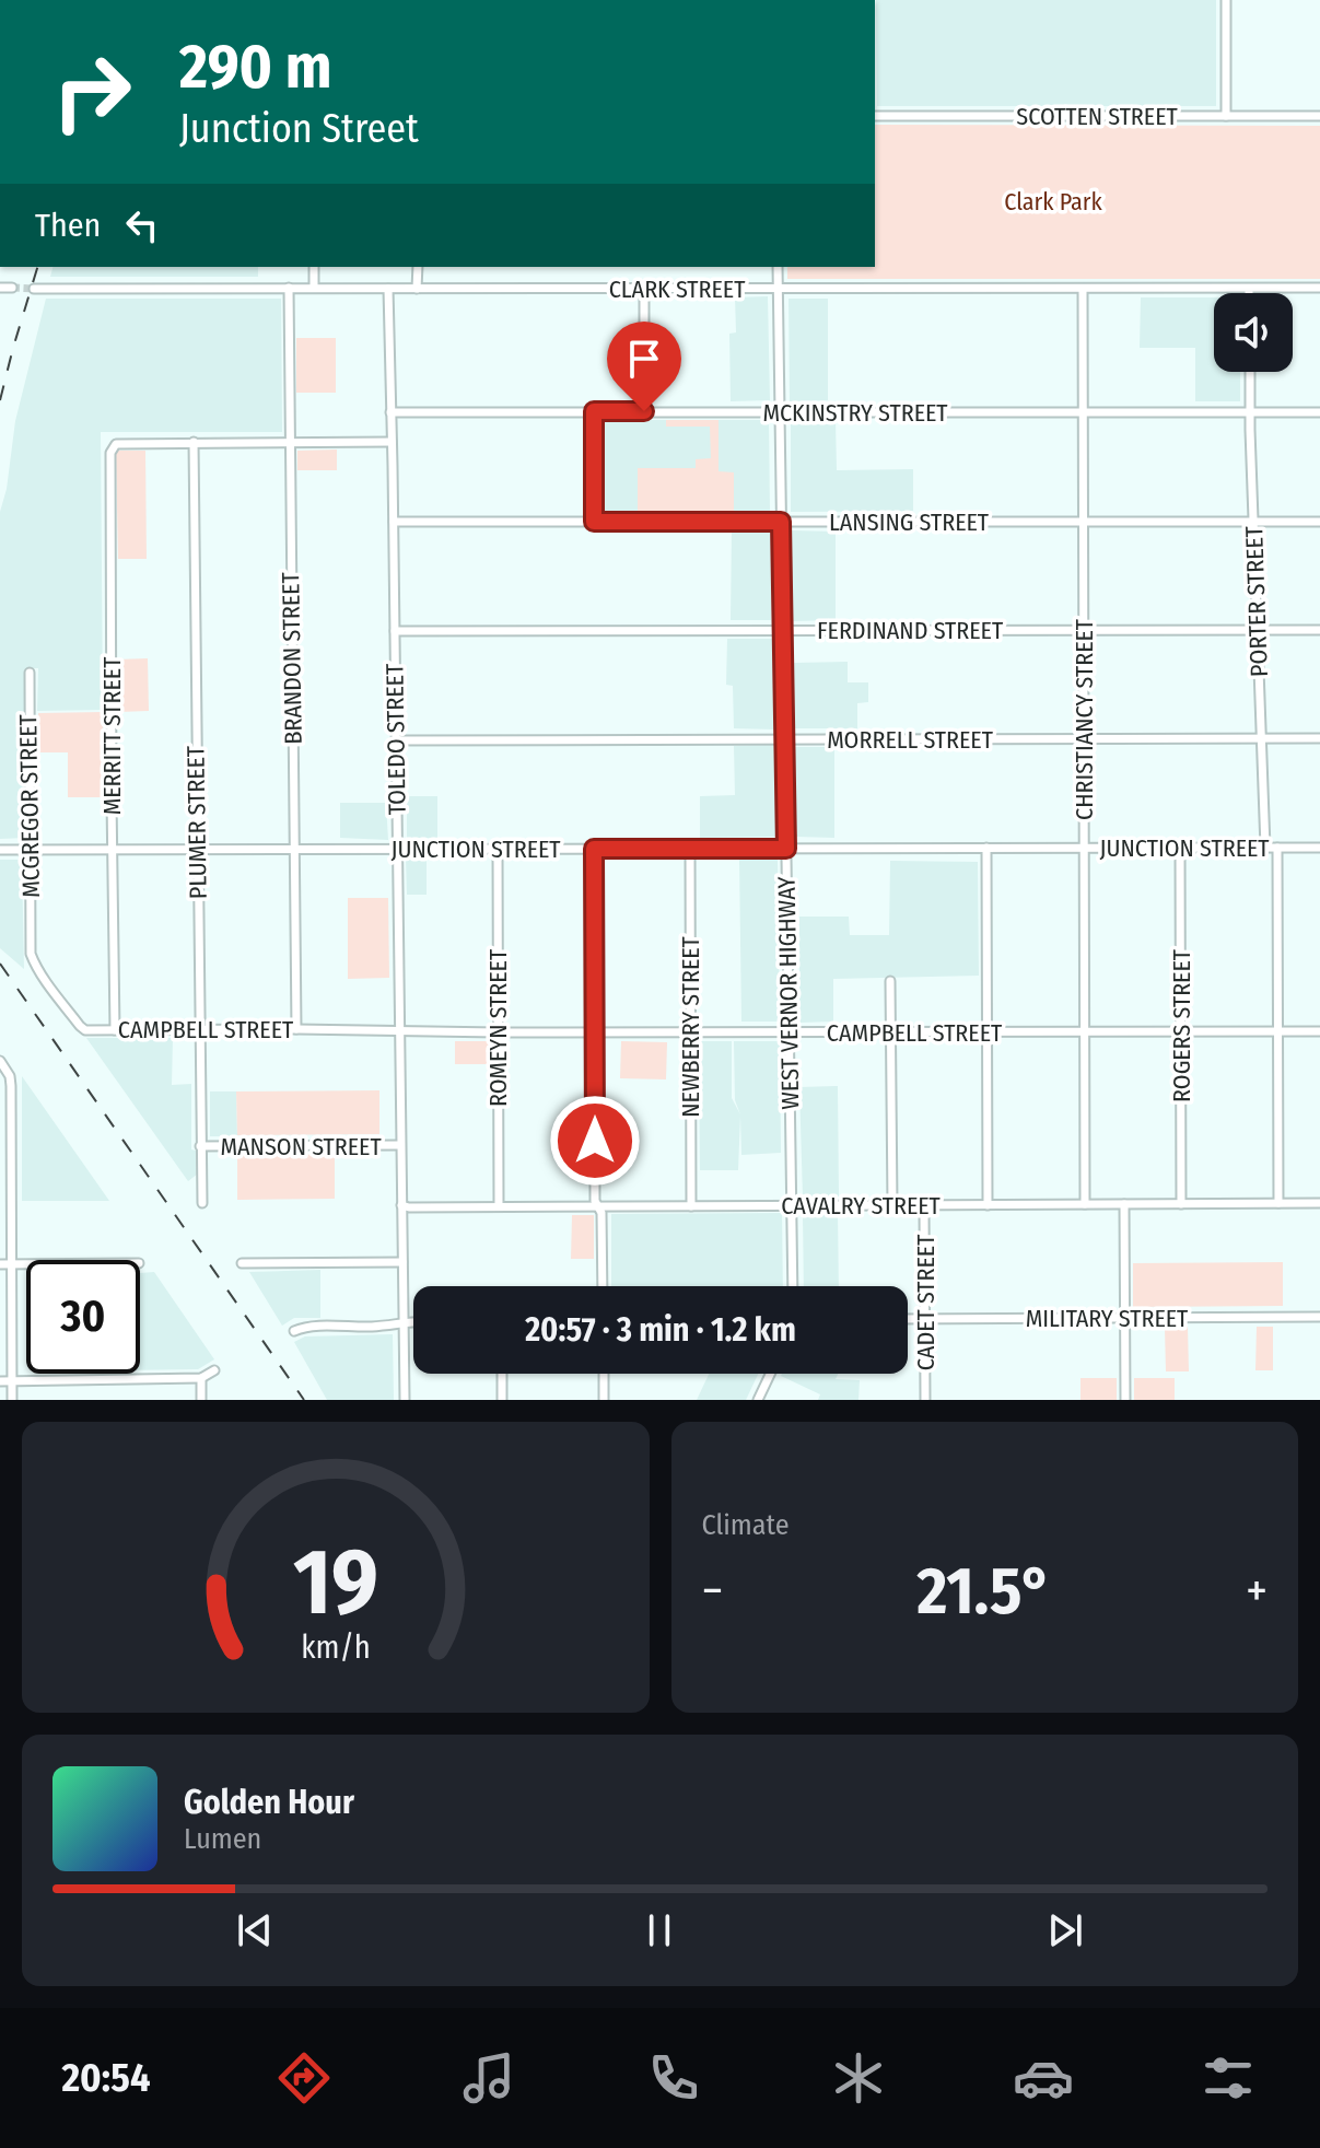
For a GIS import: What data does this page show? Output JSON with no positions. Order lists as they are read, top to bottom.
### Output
{
  "streets": {
    "street": [
      "SCOTTEN STREET",
      "CLARK STREET",
      "MCKINSTRY STREET",
      "LANSING STREET",
      "PORTER STREET",
      "FERDINAND STREET",
      "BRANDON STREET",
      "CHRISTIANCY STREET",
      "MERRITT STREET",
      "TOLEDO STREET",
      "MORRELL STREET",
      "MCGREGOR STREET",
      "PLUMER STREET",
      "JUNCTION STREET",
      "WEST VERNOR HIGHWAY",
      "ROGERS STREET",
      "NEWBERRY STREET",
      "ROMEYN STREET",
      "CAMPBELL STREET",
      "MANSON STREET",
      "CAVALRY STREET",
      "CADET STREET",
      "MILITARY STREET"
    ]
  },
  "crossings": [
    ["CLARK STREET", "BRANDON STREET"],
    ["CLARK STREET", "CHRISTIANCY STREET"],
    ["CLARK STREET", "TOLEDO STREET"],
    ["CLARK STREET", "WEST VERNOR HIGHWAY"],
    ["MCKINSTRY STREET", "PORTER STREET"],
    ["MCKINSTRY STREET", "CHRISTIANCY STREET"],
    ["MCKINSTRY STREET", "TOLEDO STREET"],
    ["MCKINSTRY STREET", "WEST VERNOR HIGHWAY"],
    ["LANSING STREET", "PORTER STREET"],
    ["LANSING STREET", "CHRISTIANCY STREET"],
    ["LANSING STREET", "TOLEDO STREET"],
    ["LANSING STREET", "WEST VERNOR HIGHWAY"],
    ["PORTER STREET", "FERDINAND STREET"],
    ["PORTER STREET", "MORRELL STREET"],
    ["PORTER STREET", "JUNCTION STREET"],
    ["FERDINAND STREET", "CHRISTIANCY STREET"],
    ["FERDINAND STREET", "TOLEDO STREET"],
    ["FERDINAND STREET", "WEST VERNOR HIGHWAY"],
    ["BRANDON STREET", "JUNCTION STREET"],
    ["BRANDON STREET", "CAMPBELL STREET"],
    ["CHRISTIANCY STREET", "MORRELL STREET"],
    ["CHRISTIANCY STREET", "JUNCTION STREET"],
    ["CHRISTIANCY STREET", "CAMPBELL STREET"],
    ["CHRISTIANCY STREET", "CAVALRY STREET"],
    ["MERRITT STREET", "PLUMER STREET"],
    ["MERRITT STREET", "JUNCTION STREET"],
    ["MERRITT STREET", "CAMPBELL STREET"],
    ["TOLEDO STREET", "MORRELL STREET"],
    ["TOLEDO STREET", "JUNCTION STREET"],
    ["TOLEDO STREET", "CAMPBELL STREET"],
    ["TOLEDO STREET", "MANSON STREET"],
    ["TOLEDO STREET", "CAVALRY STREET"],
    ["MORRELL STREET", "WEST VERNOR HIGHWAY"],
    ["MCGREGOR STREET", "JUNCTION STREET"],
    ["MCGREGOR STREET", "CAMPBELL STREET"],
    ["PLUMER STREET", "JUNCTION STREET"],
    ["PLUMER STREET", "CAMPBELL STREET"],
    ["PLUMER STREET", "MANSON STREET"],
    ["JUNCTION STREET", "WEST VERNOR HIGHWAY"],
    ["JUNCTION STREET", "ROGERS STREET"],
    ["JUNCTION STREET", "NEWBERRY STREET"],
    ["JUNCTION STREET", "ROMEYN STREET"],
    ["WEST VERNOR HIGHWAY", "CAMPBELL STREET"],
    ["WEST VERNOR HIGHWAY", "CAVALRY STREET"],
    ["ROGERS STREET", "CAMPBELL STREET"],
    ["ROGERS STREET", "CAVALRY STREET"],
    ["NEWBERRY STREET", "CAMPBELL STREET"],
    ["NEWBERRY STREET", "CAVALRY STREET"],
    ["ROMEYN STREET", "CAMPBELL STREET"],
    ["ROMEYN STREET", "CAVALRY STREET"],
    ["CAVALRY STREET", "CADET STREET"],
    ["CADET STREET", "MILITARY STREET"]
  ],
  "parks": ["Clark Park"],
  "page": {
    "turn": ["290 m", "Junction Street"],
    "then": "Then",
    "limit": "30",
    "trip": "20:57 · 3 min · 1.2 km",
    "tile": "Climate",
    "heat": ["−", "21.5°", "+"],
    "song": ["Golden Hour", "Lumen"],
    "tabs": "20:54",
    "gauge": ["19", "km/h"]
  }
}
